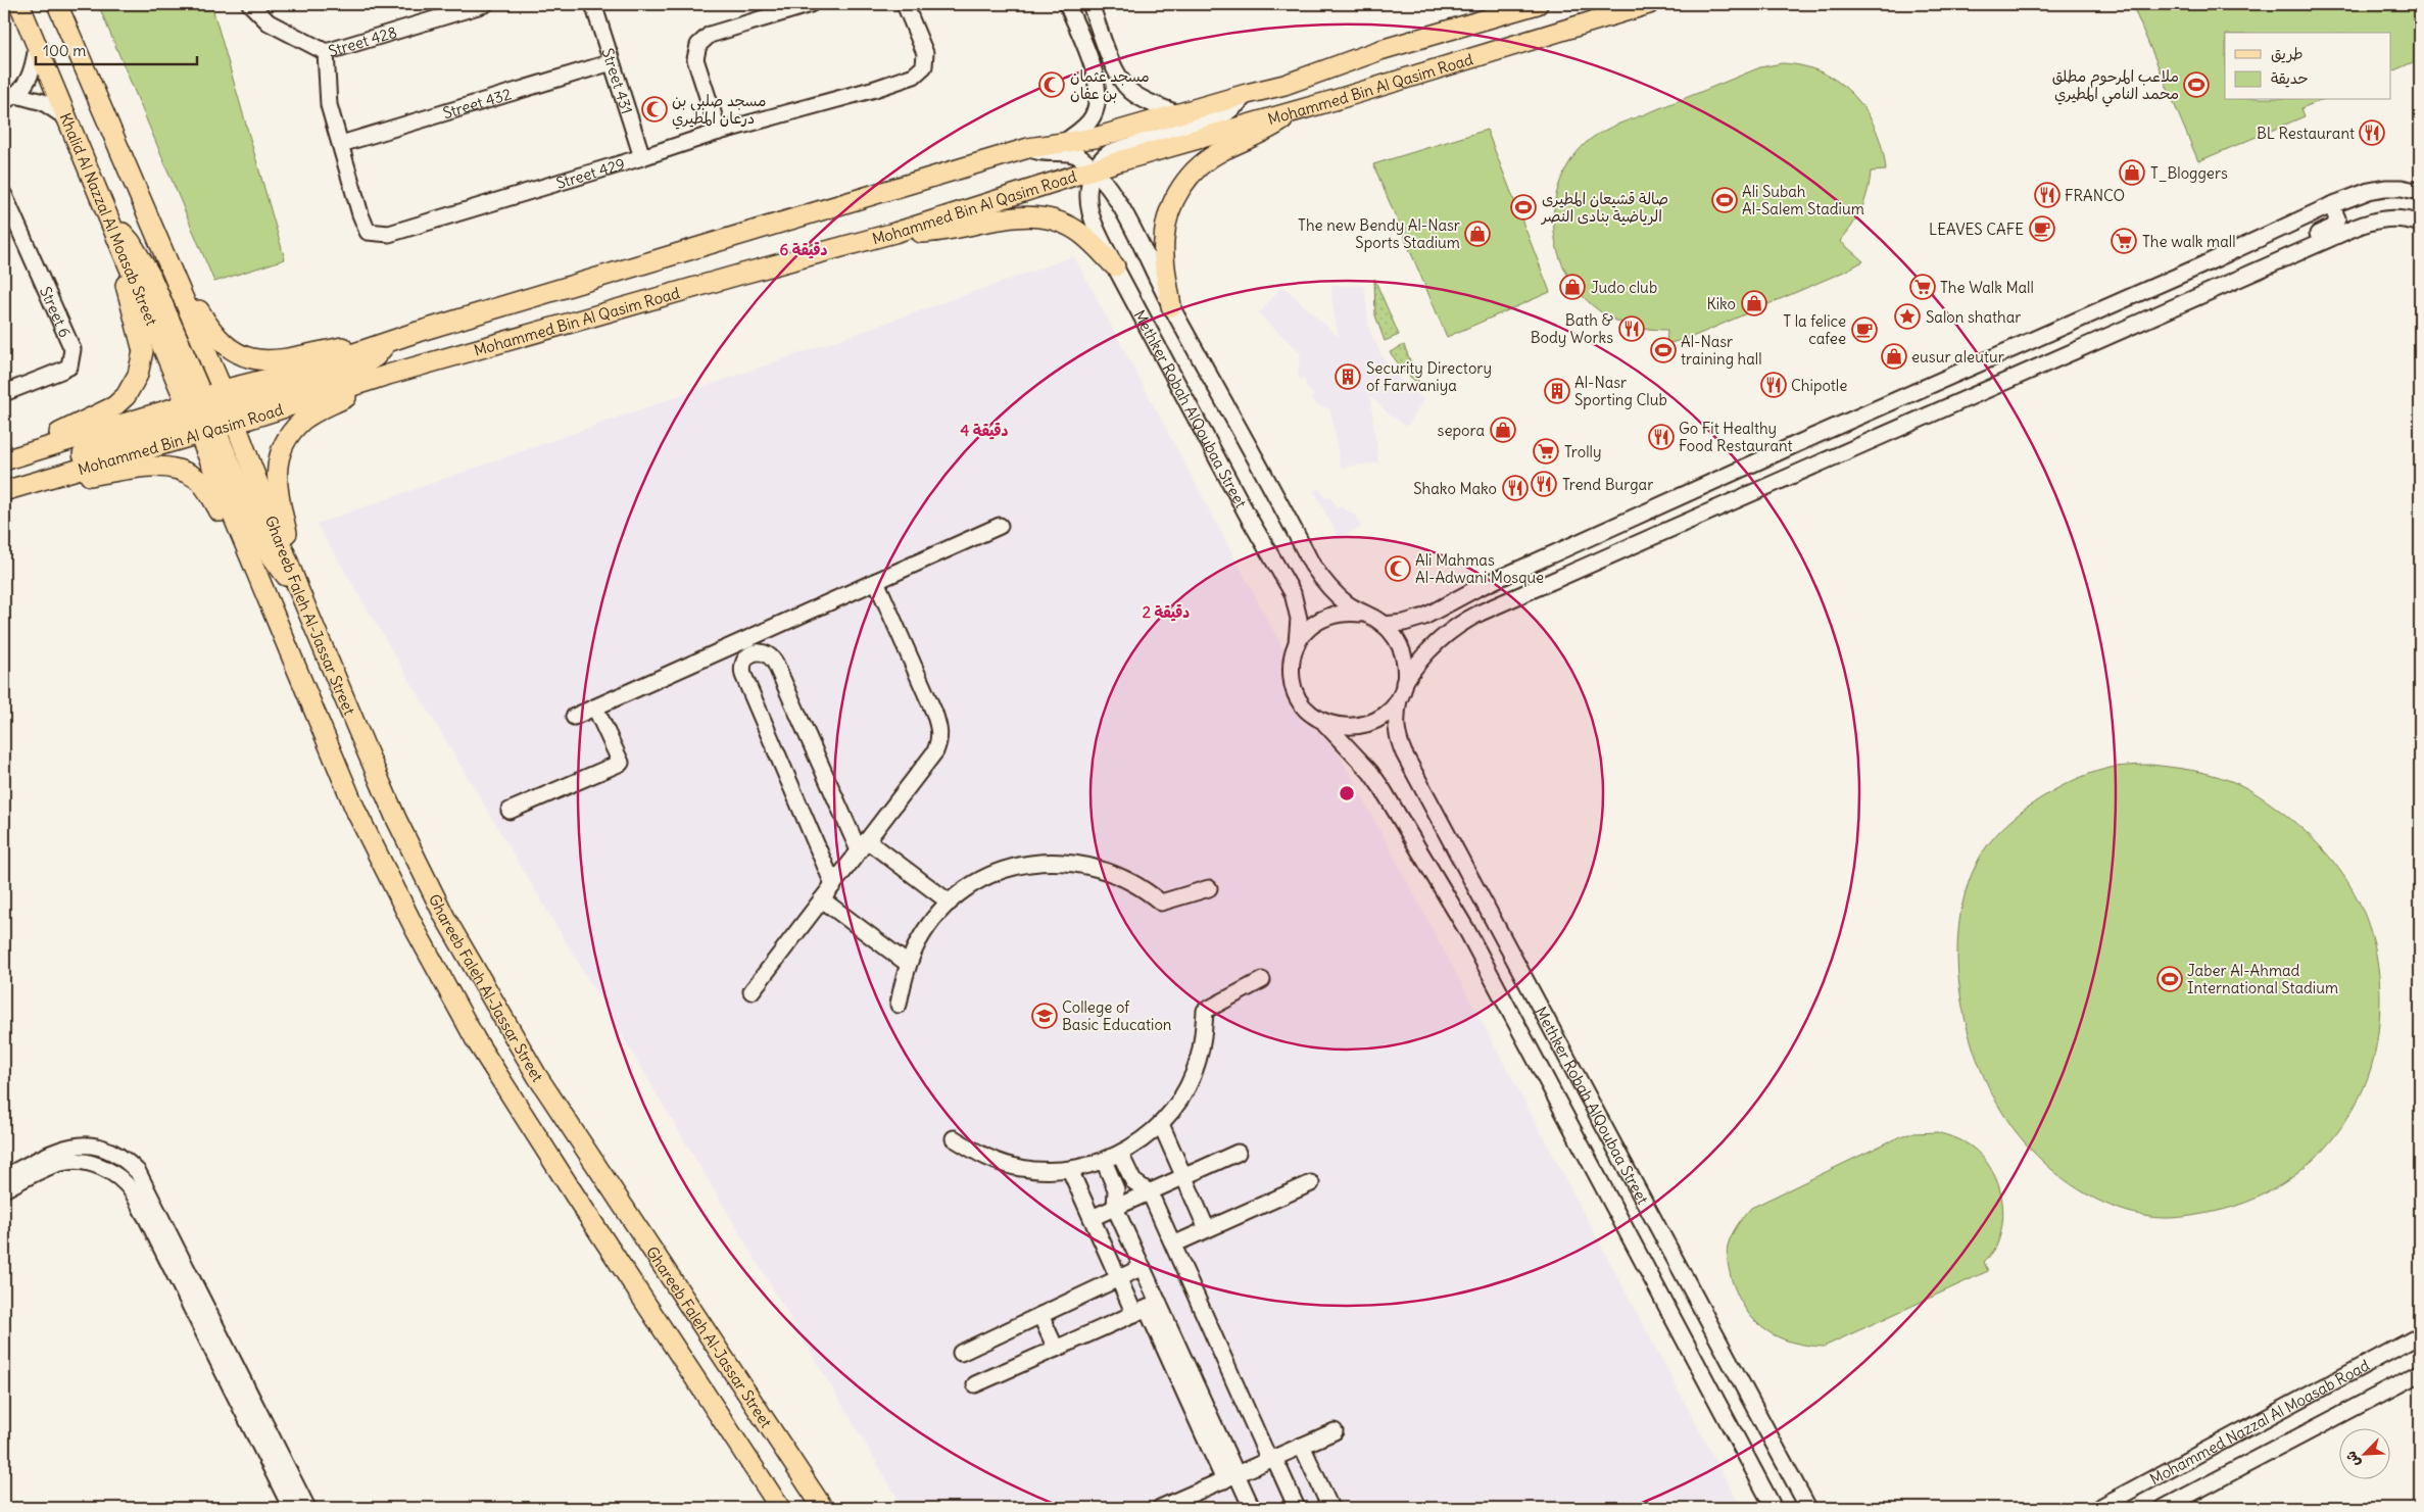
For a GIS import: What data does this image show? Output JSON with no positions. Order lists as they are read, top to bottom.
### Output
{
  "streets": {
    "main road": ["Mohammed Bin Al Qasim Road", "Khalid Al Nazzal Al Moasab Street", "Ghareeb Faleh Al-Jassar Street"],
    "street": [
      "Street 428",
      "Street 431",
      "Street 432",
      "Street 429",
      "Street 6",
      "Methker Robah AlQoubaa Street",
      "Mohammed Nazzal Al Moasab Road"
    ]
  },
  "crossings": [
    ["Street 428", "Street 429"],
    ["Street 431", "Street 432"],
    ["Street 431", "Street 429"],
    ["Mohammed Bin Al Qasim Road", "Methker Robah AlQoubaa Street"],
    ["Mohammed Bin Al Qasim Road", "Ghareeb Faleh Al-Jassar Street"],
    ["Street 432", "Street 429"]
  ],
  "places": {
    "mosque": ["مسجد عثمان بن عفان", "مسجد صلبي بن درعان المطيري", "Ali Mahmas Al-Adwani Mosque"],
    "sports": [
      "ملاعب المرحوم مطلق محمد النامي المطيري",
      "Ali Subah Al-Salem Stadium",
      "صالة قشيعان المطيرى الرياضية بنادى النصر",
      "Al-Nasr training hall",
      "Jaber Al-Ahmad International Stadium"
    ],
    "restaurant": [
      "BL Restaurant",
      "FRANCO",
      "Bath & Body Works",
      "Chipotle",
      "Go Fit Healthy Food Restaurant",
      "Trend Burgar",
      "Shako Mako"
    ],
    "shop": [
      "T_Bloggers",
      "The new Bendy Al-Nasr Sports Stadium",
      "Judo club",
      "Kiko",
      "eusur aleutur",
      "sepora"
    ],
    "cafe": ["LEAVES CAFE", "T la felice cafee"],
    "supermarket": ["The walk mall", "The Walk Mall", "Trolly"],
    "place": ["Salon shathar"],
    "building": ["Security Directory of Farwaniya", "Al-Nasr Sporting Club"],
    "school or university": ["College of Basic Education"]
  },
  "legend": ["طريق", "حديقة"],
  "scale_bar": "100 m",
  "north": "bottom left",
  "rings": ["6 دقيقة", "4 دقيقة", "2 دقيقة"]
}
